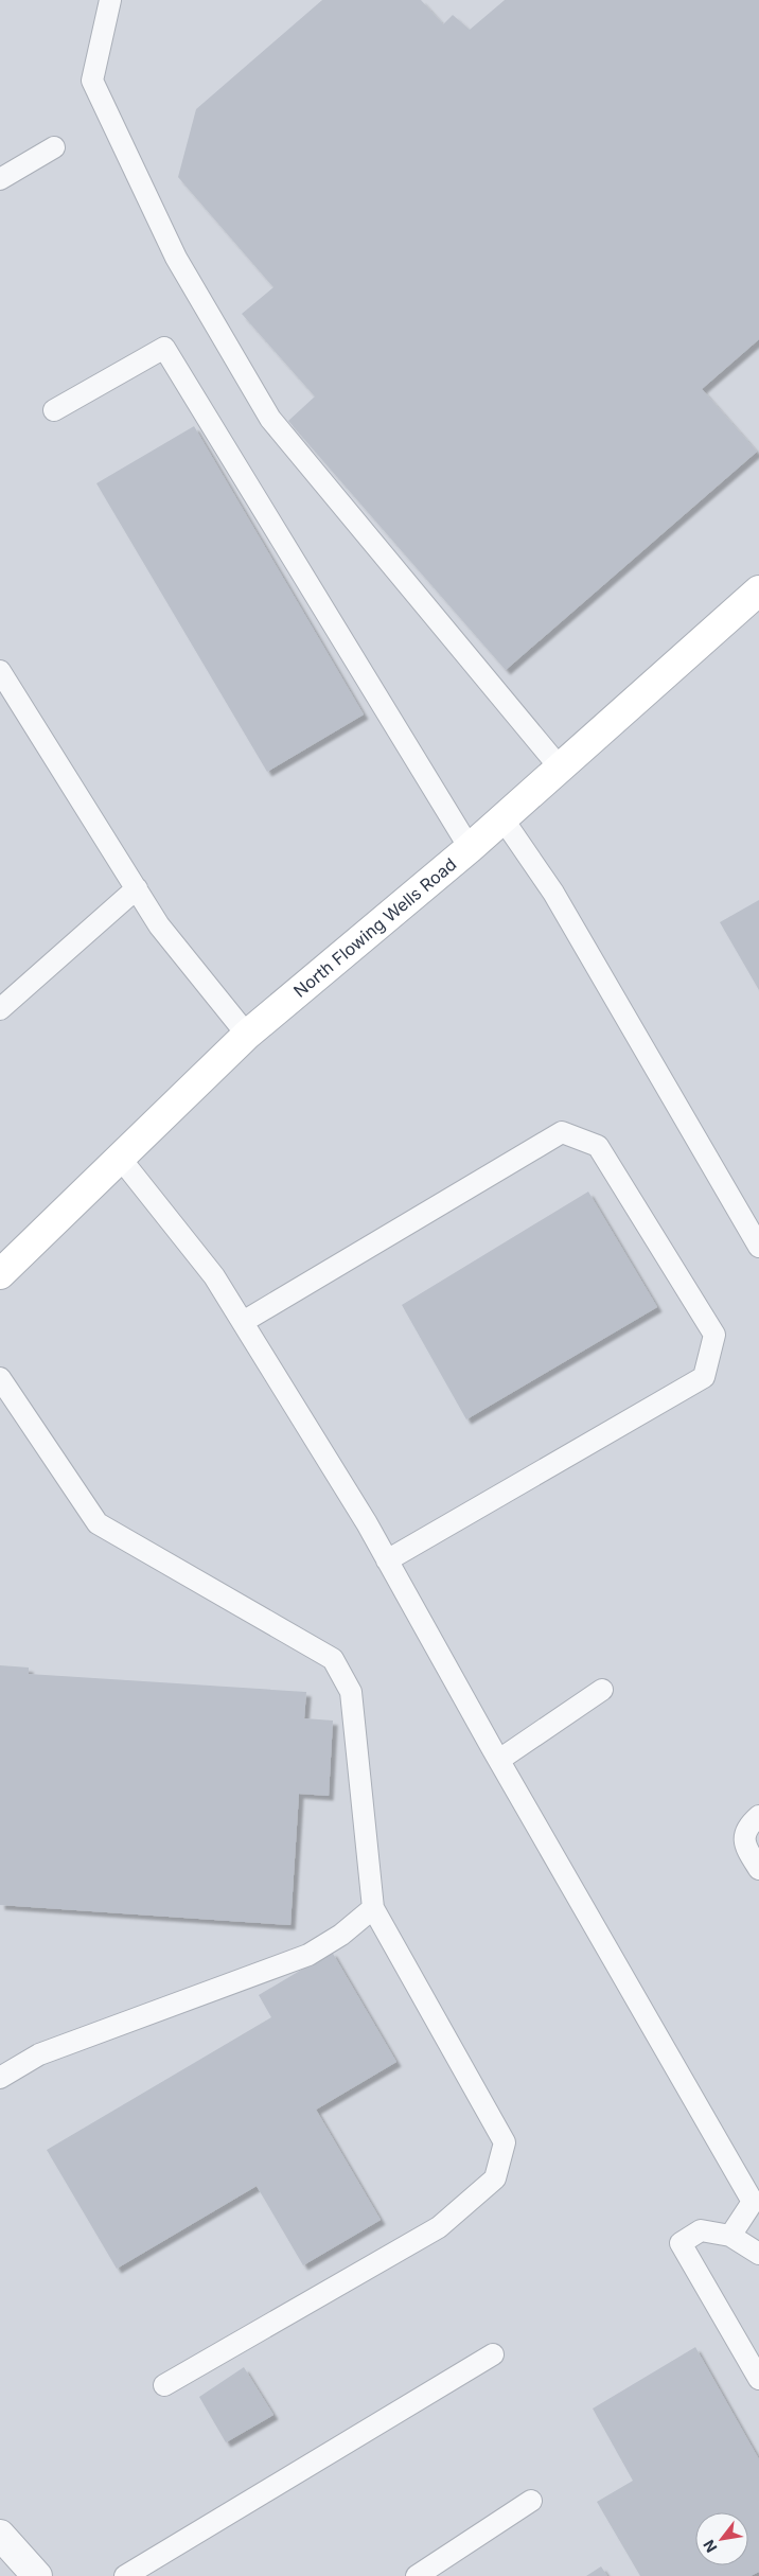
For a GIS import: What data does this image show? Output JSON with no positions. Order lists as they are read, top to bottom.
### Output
{
  "streets": {
    "street": ["North Flowing Wells Road"]
  },
  "north": "bottom left"
}
